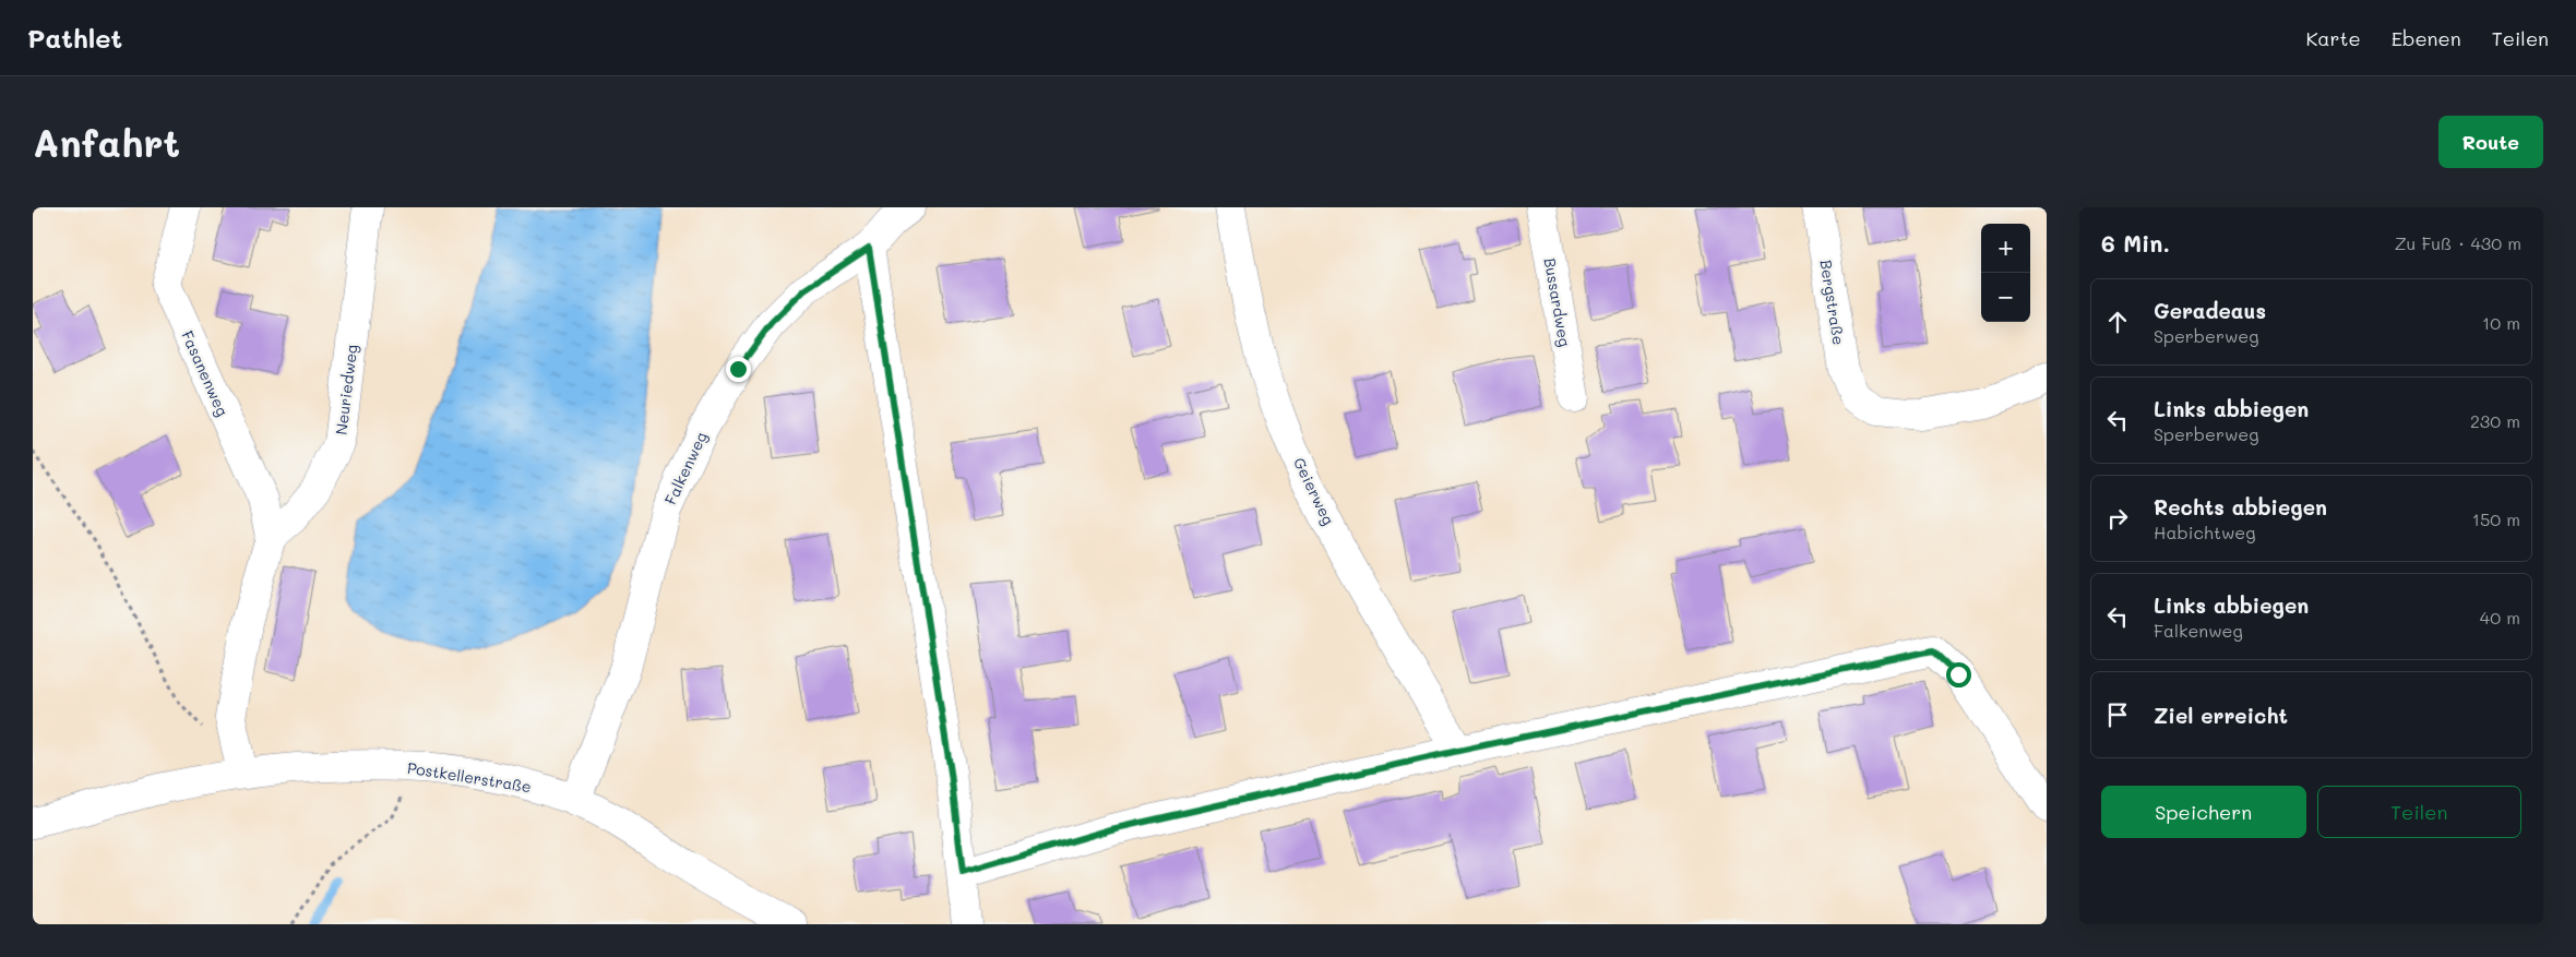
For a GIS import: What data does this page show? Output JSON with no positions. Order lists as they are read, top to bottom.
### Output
{
  "streets": {
    "street": [
      "Bussardweg",
      "Bergstraße",
      "Fasanenweg",
      "Neuriedweg",
      "Falkenweg",
      "Geierweg",
      "Postkellerstraße"
    ]
  },
  "crossings": [
    ["Fasanenweg", "Neuriedweg"],
    ["Falkenweg", "Postkellerstraße"]
  ],
  "page": {
    "header": "Pathlet",
    "nav": ["Karte", "Ebenen", "Teilen"],
    "buttons": [
      "Route",
      ["Speichern", "Teilen"]
    ],
    "title": "Anfahrt",
    "heading": ["6 Min.", "Zu Fuß · 430 m"],
    "map_buttons": ["+", "−"],
    "list": [
      ["Geradeaus", "Sperberweg", "10 m"],
      ["Links abbiegen", "Sperberweg", "230 m"],
      ["Rechts abbiegen", "Habichtweg", "150 m"],
      ["Links abbiegen", "Falkenweg", "40 m"],
      "Ziel erreicht"
    ]
  }
}
